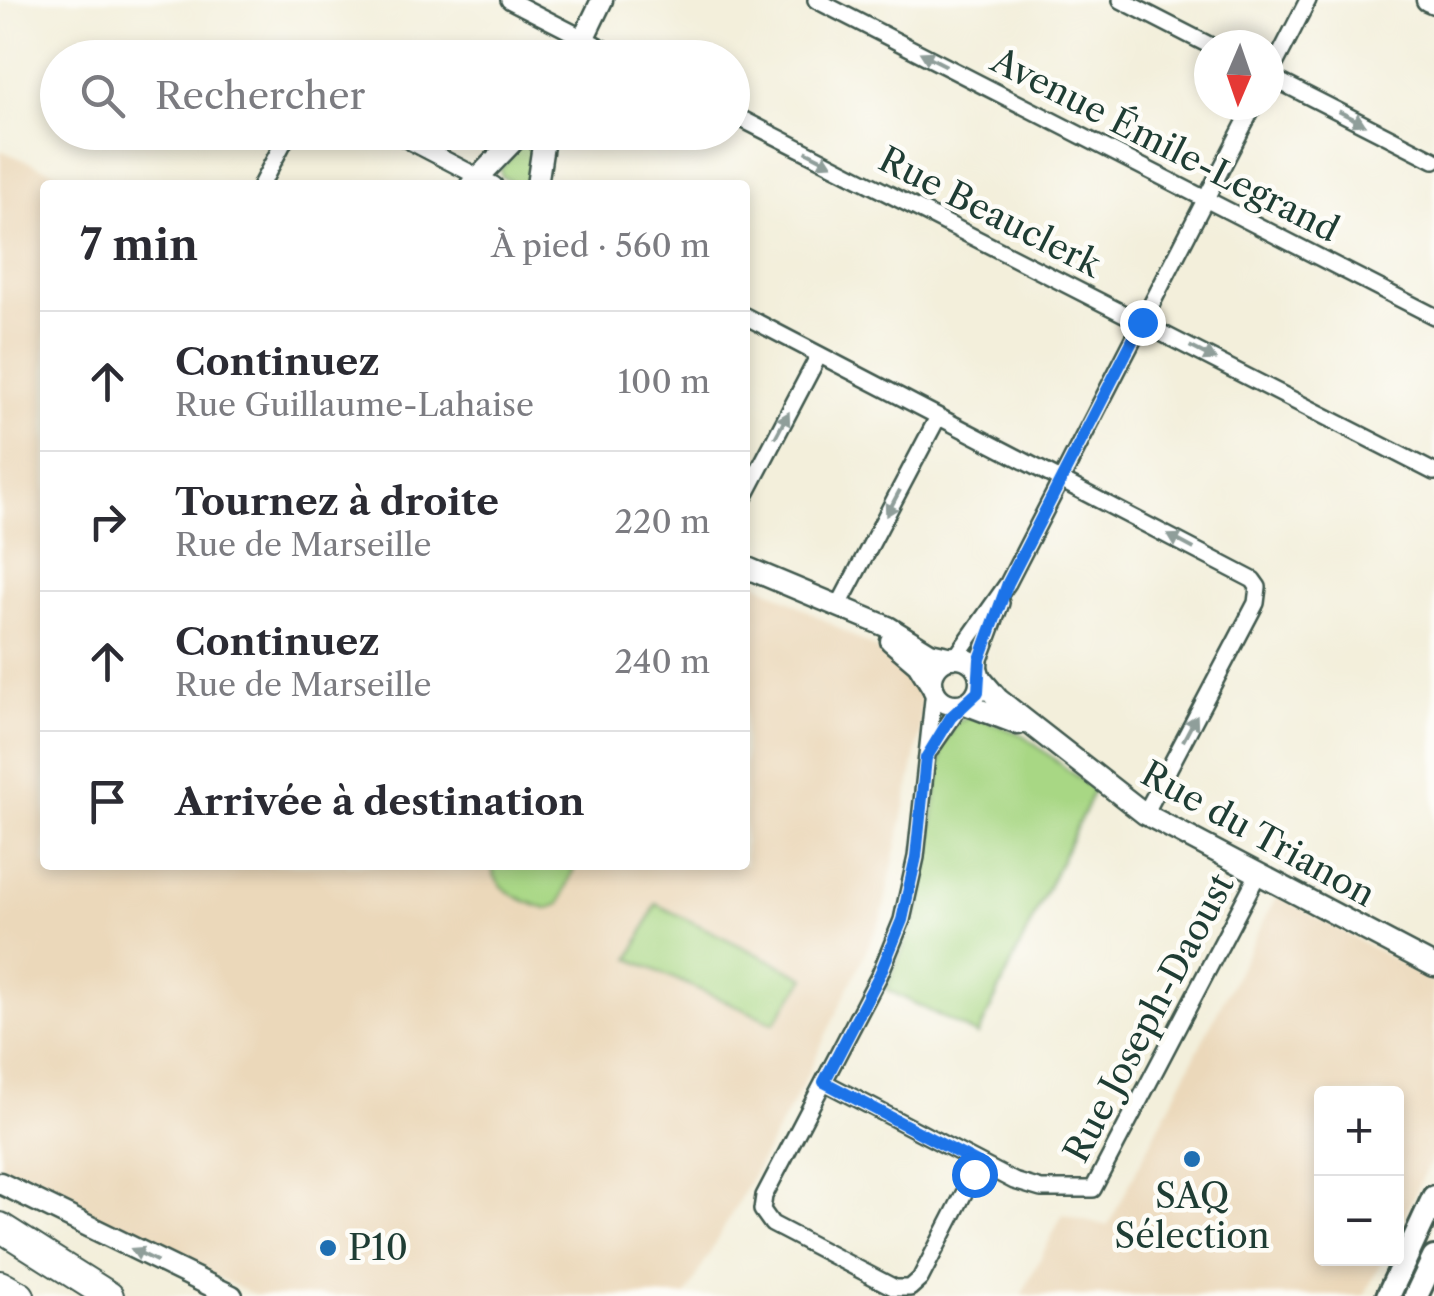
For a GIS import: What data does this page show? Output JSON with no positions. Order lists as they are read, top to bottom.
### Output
{
  "streets": {
    "street": [
      "Avenue Émile-Legrand",
      "Rue Beauclerk",
      "Rue du Trianon",
      "Rue Joseph-Daoust"
    ]
  },
  "crossings": [
    ["Rue du Trianon", "Rue Joseph-Daoust"]
  ],
  "one_way": ["Avenue Émile-Legrand", "Rue Beauclerk"],
  "places": ["SAQ Sélection", "P10"],
  "north": "bottom",
  "page": {
    "search": "Rechercher",
    "heading": ["7 min", "À pied · 560 m"],
    "list": [
      ["Continuez", "Rue Guillaume-Lahaise", "100 m"],
      ["Tournez à droite", "Rue de Marseille", "220 m"],
      ["Continuez", "Rue de Marseille", "240 m"],
      "Arrivée à destination"
    ],
    "map_buttons": ["+", "−"]
  }
}
